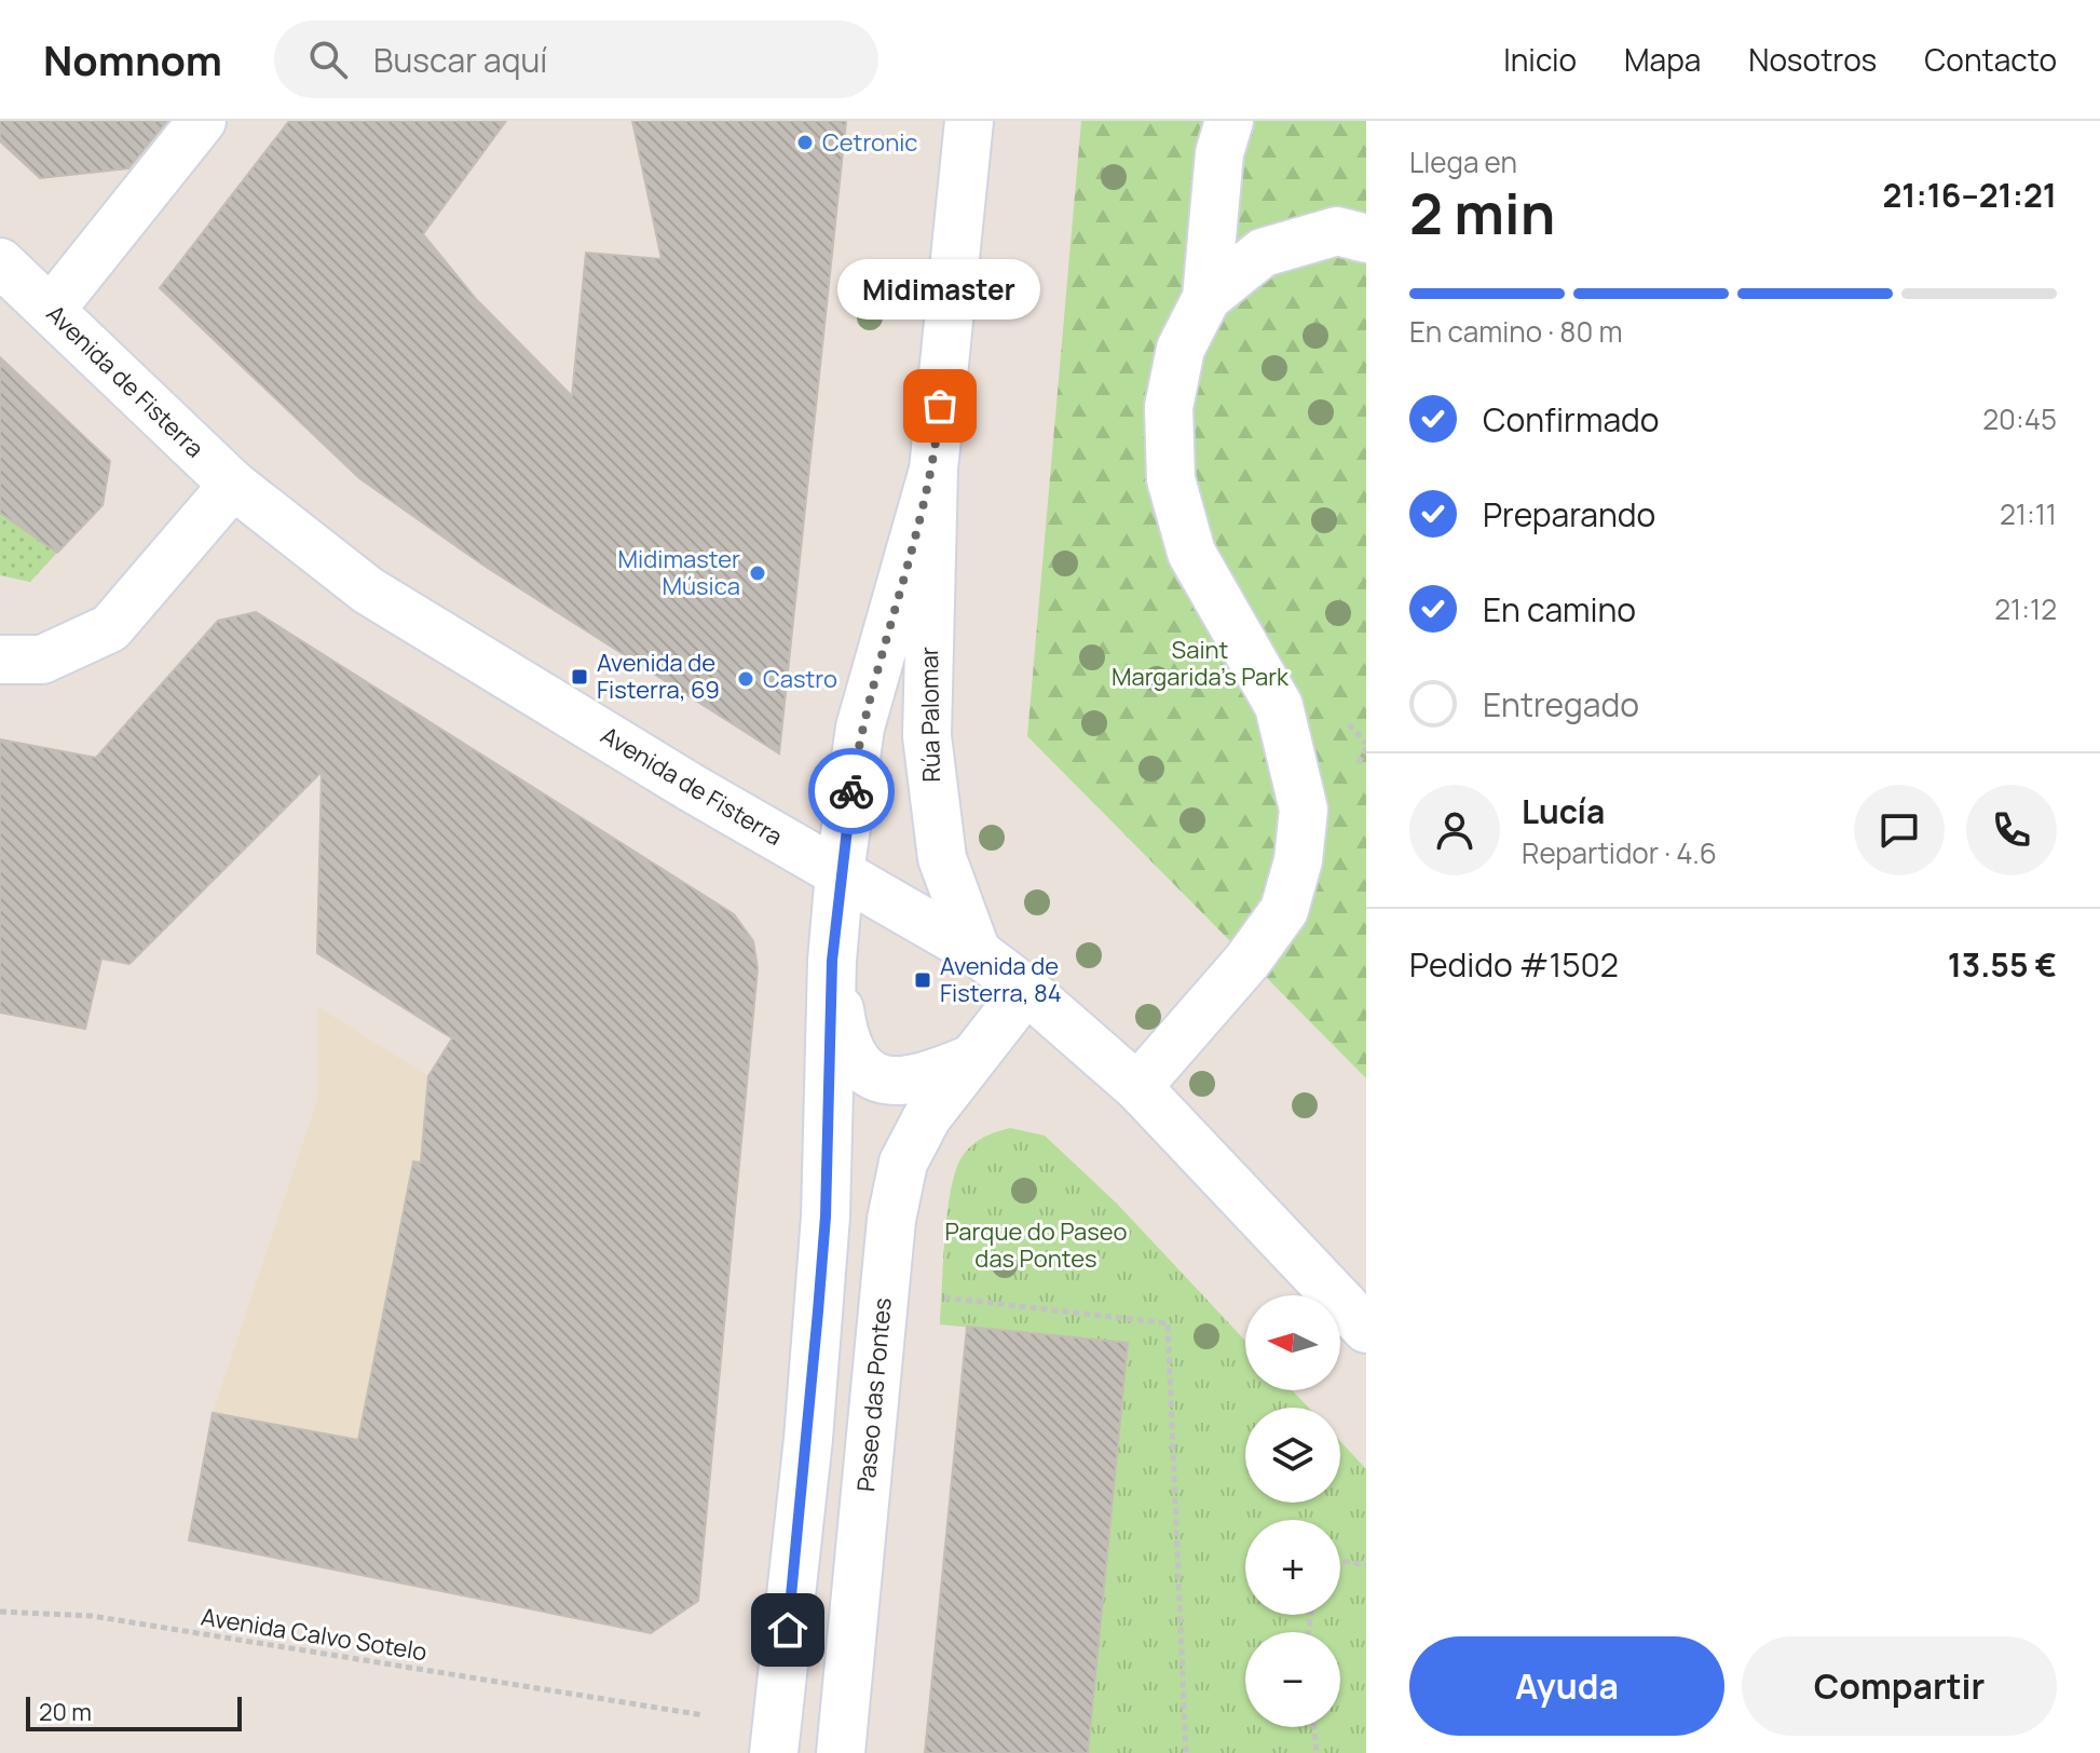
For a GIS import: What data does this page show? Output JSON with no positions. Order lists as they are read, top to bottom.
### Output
{
  "streets": {
    "street": ["Avenida de Fisterra", "Rúa Palomar", "Paseo das Pontes"],
    "path": ["Avenida Calvo Sotelo"]
  },
  "crossings": [
    ["Avenida de Fisterra", "Rúa Palomar"],
    ["Avenida de Fisterra", "Paseo das Pontes"],
    ["Rúa Palomar", "Paseo das Pontes"]
  ],
  "parks": ["Saint Margarida's Park", "Parque do Paseo das Pontes"],
  "places": {
    "other": [
      "Cetronic",
      "Midimaster",
      "Midimaster Música",
      "Castro"
    ],
    "transit": ["Avenida de Fisterra, 69", "Avenida de Fisterra, 84"]
  },
  "scale_bar": "20 m",
  "north": "left",
  "page": {
    "header": "Nomnom",
    "search": "Buscar aquí",
    "nav": [
      "Inicio",
      "Mapa",
      "Nosotros",
      "Contacto"
    ],
    "heading": ["2 min", "Llega en", "21:16–21:21"],
    "panel": [
      "Lucía",
      "Repartidor · 4.6",
      "Pedido #1502",
      "13.55 €"
    ],
    "bubble": "Midimaster",
    "bar": "En camino · 80 m",
    "list": [
      ["Confirmado", "20:45"],
      ["Preparando", "21:11"],
      ["En camino", "21:12"],
      "Entregado"
    ],
    "map_buttons": ["+", "−"],
    "buttons": ["Ayuda", "Compartir"],
    "scale": "20 m"
  }
}
